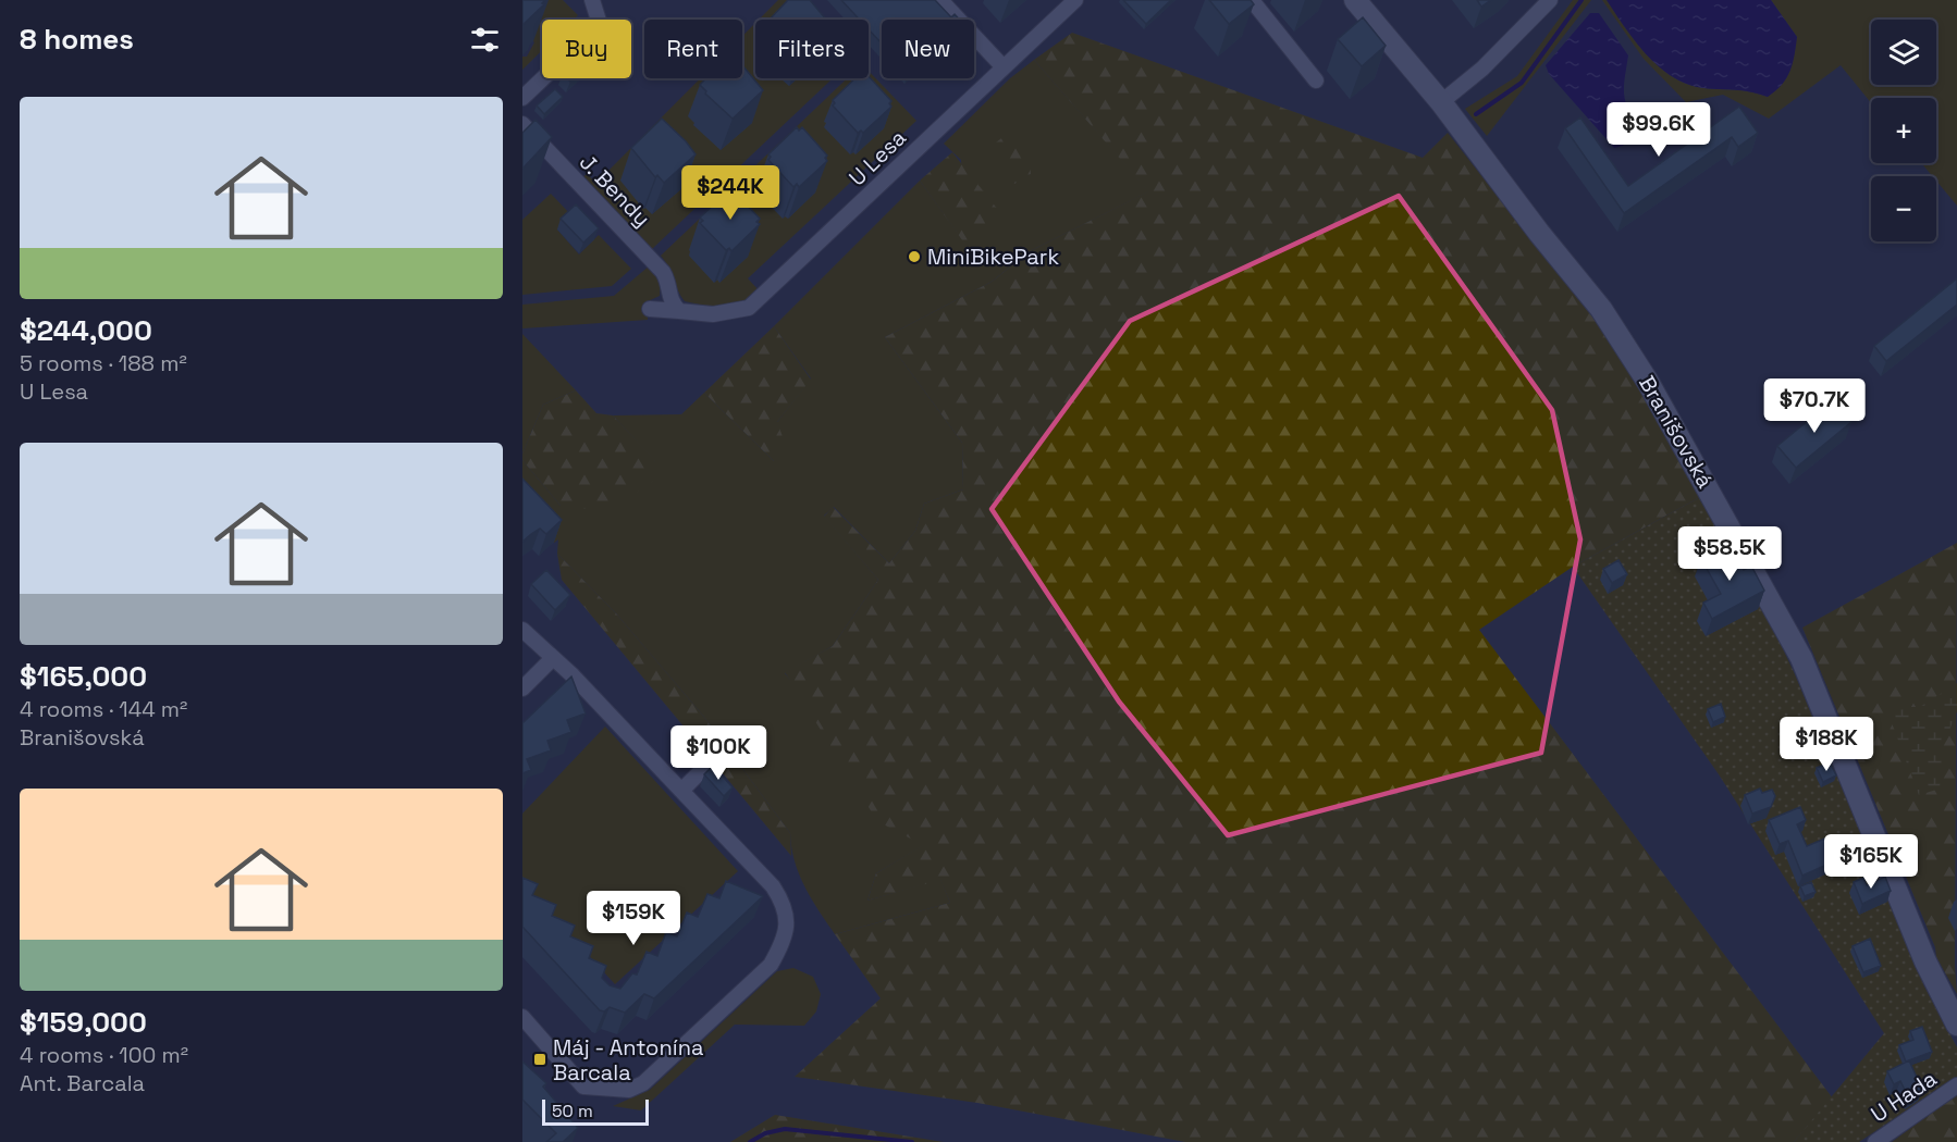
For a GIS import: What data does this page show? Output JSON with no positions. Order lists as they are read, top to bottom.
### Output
{
  "streets": {
    "street": [
      "U Lesa",
      "J. Bendy",
      "Branišovská",
      "U Hada"
    ]
  },
  "crossings": [
    ["U Lesa", "J. Bendy"]
  ],
  "places": {
    "other": ["MiniBikePark"],
    "transit": ["Máj - Antonína Barcala"]
  },
  "scale_bar": "50 m",
  "page": {
    "heading": "8 homes",
    "map_buttons": ["+", "−"],
    "chip": [
      "Buy",
      "Rent",
      "Filters",
      "New"
    ],
    "list": [
      {
        "name": "$244,000",
        "note": "5 rooms · 188 m² · U Lesa"
      },
      {
        "name": "$165,000",
        "note": "4 rooms · 144 m² · Branišovská"
      },
      {
        "name": "$159,000",
        "note": "4 rooms · 100 m² · Ant. Barcala"
      }
    ],
    "price": [
      "$99.6K",
      "$244K",
      "$70.7K",
      "$58.5K",
      "$188K",
      "$100K",
      "$165K",
      "$159K"
    ],
    "scale": "50 m"
  }
}
